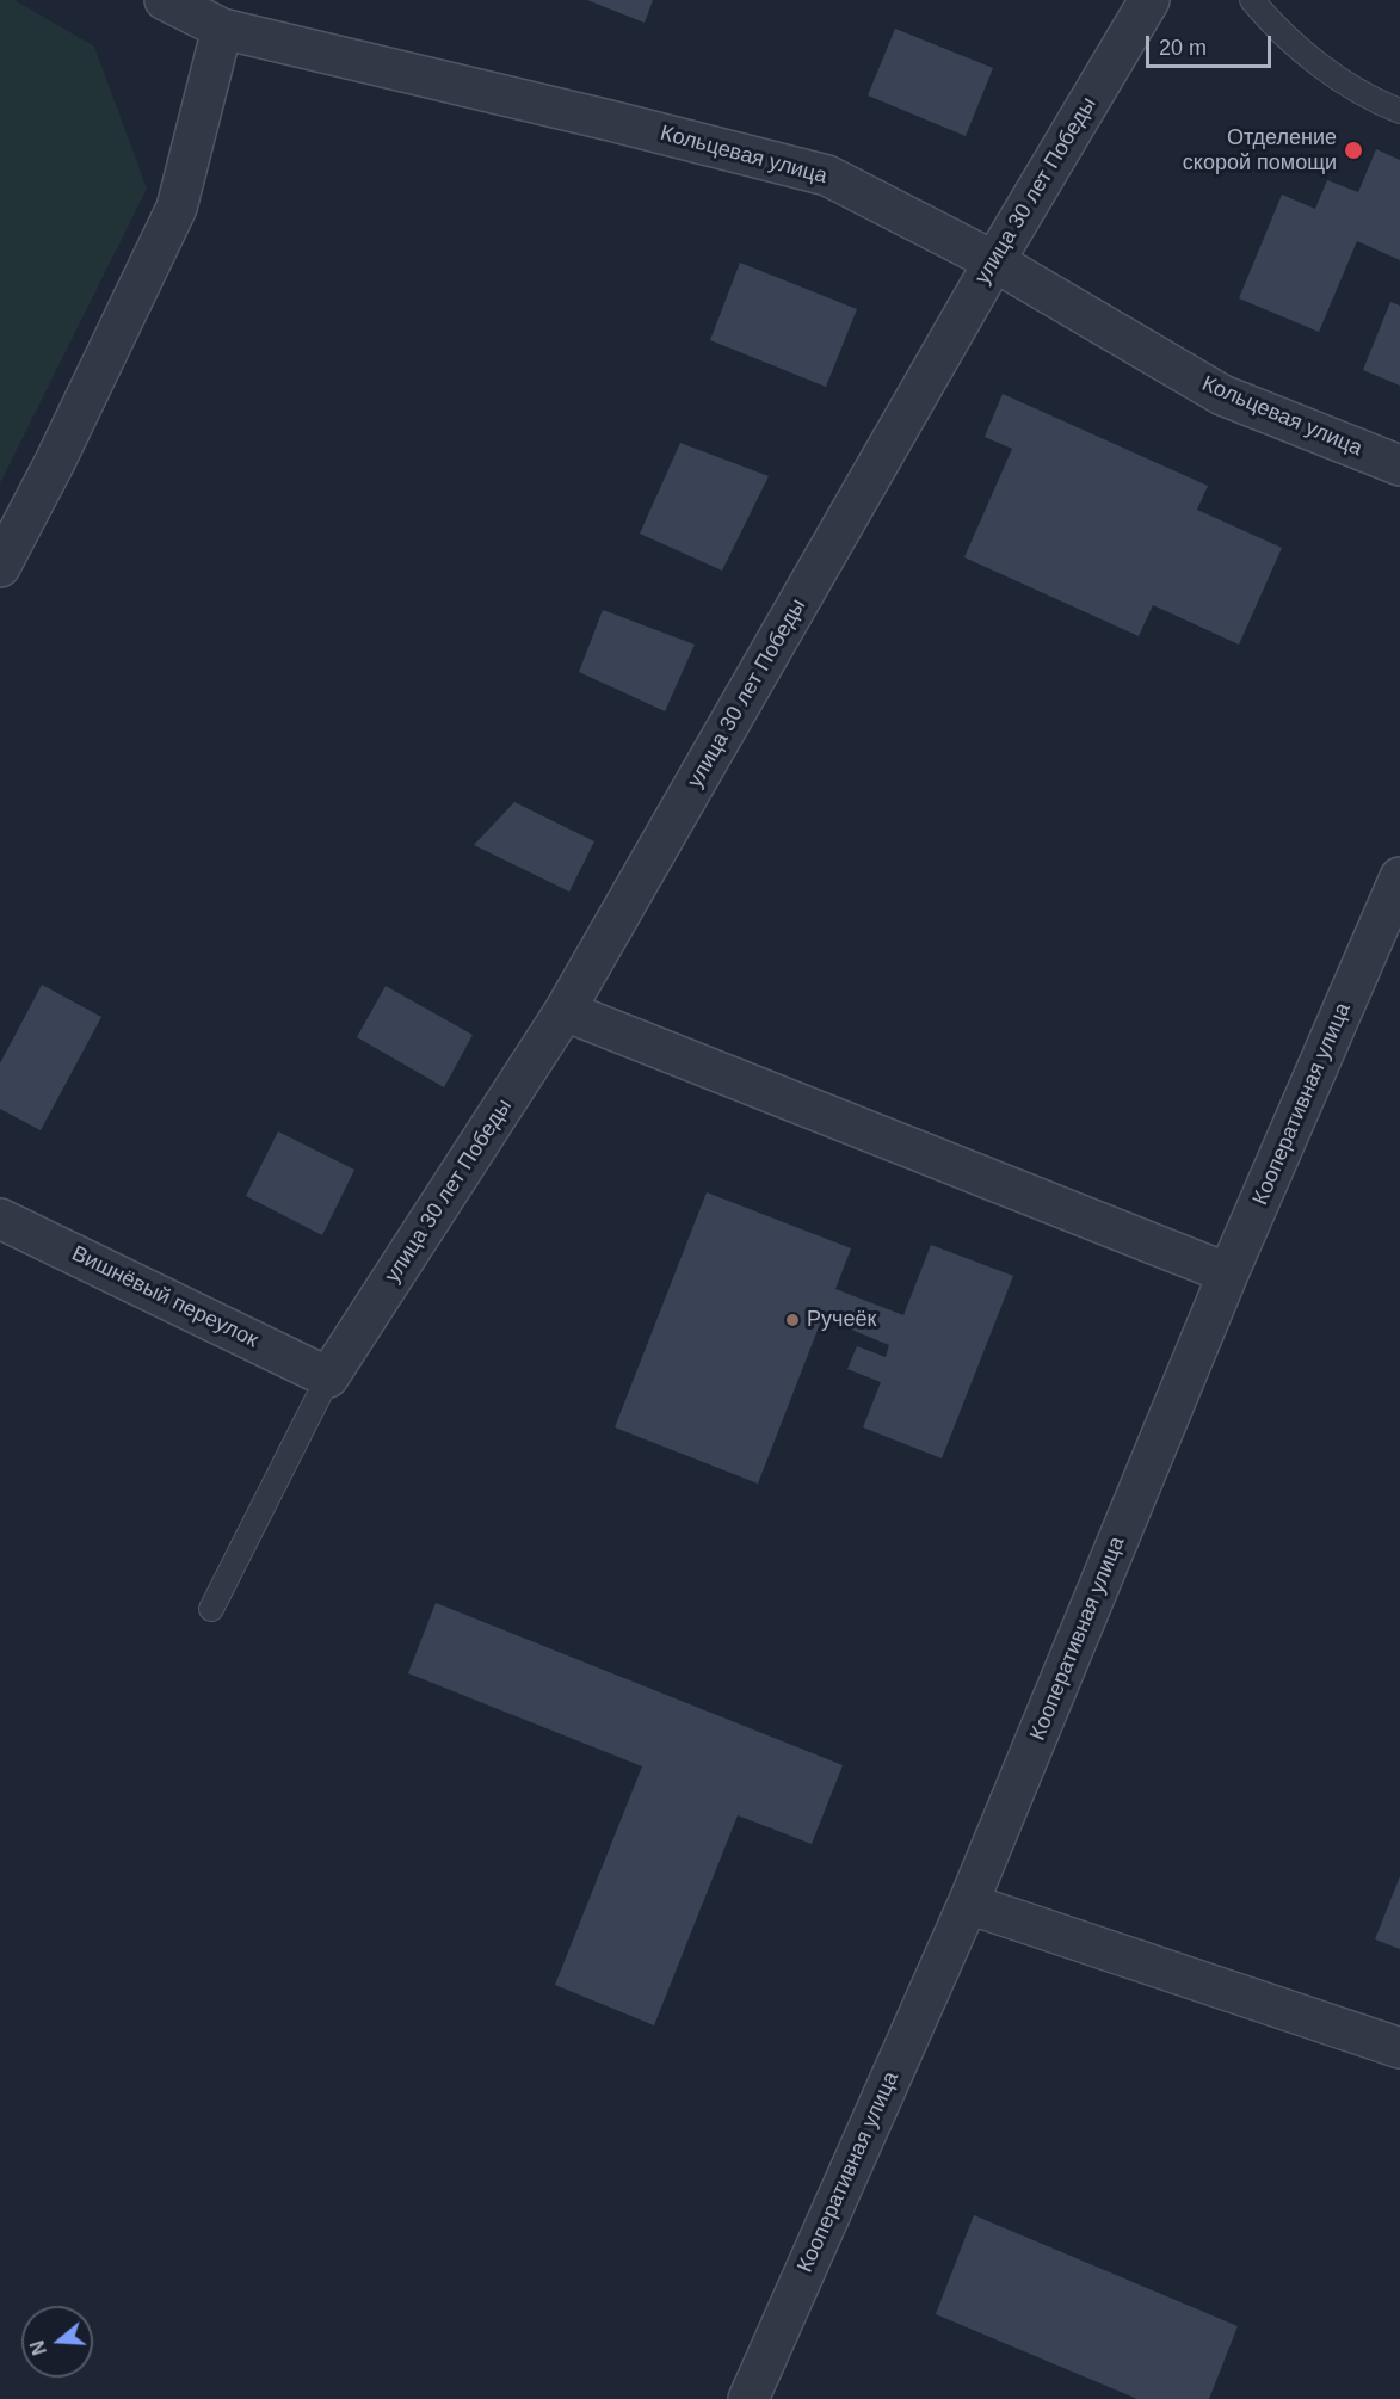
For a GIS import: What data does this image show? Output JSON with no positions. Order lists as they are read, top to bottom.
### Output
{
  "streets": {
    "street": [
      "Кольцевая улица",
      "улица 30 лет Победы",
      "Кооперативная улица",
      "Вишнёвый переулок"
    ]
  },
  "crossings": [
    ["Кольцевая улица", "улица 30 лет Победы"],
    ["улица 30 лет Победы", "Вишнёвый переулок"]
  ],
  "places": ["Отделение скорой помощи", "Ручеёк"],
  "scale_bar": "20 m",
  "north": "left"
}
